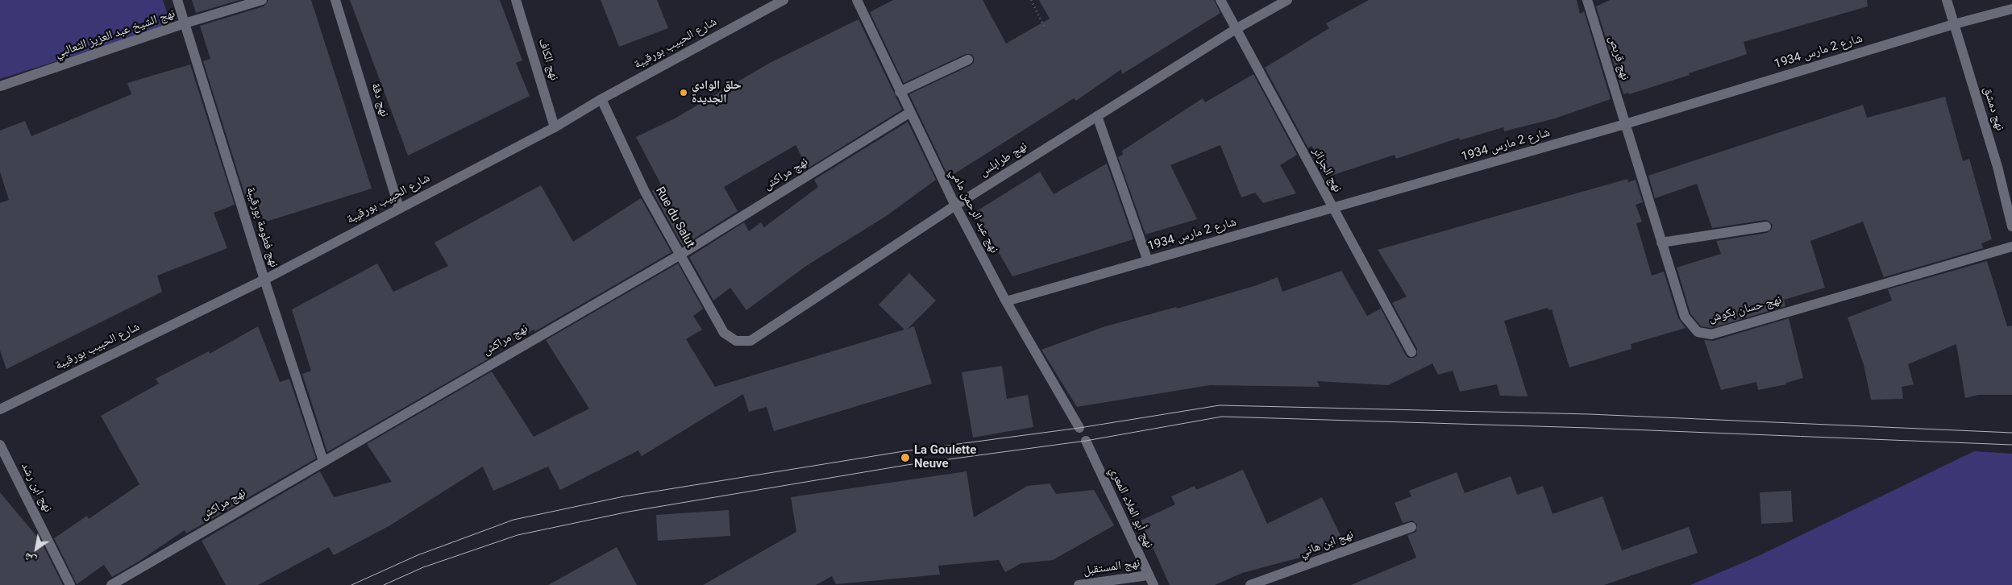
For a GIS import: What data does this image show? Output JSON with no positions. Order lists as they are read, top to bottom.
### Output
{
  "streets": {
    "street": [
      "نهج الشيخ عبد العزيز الثعالبي",
      "شارع الحبيب بورقيبة",
      "شارع 2 مارس 1934",
      "نهج قربص",
      "نهج الكاف",
      "نهج دقة",
      "نهج دمشق",
      "نهج طرابلس",
      "نهج الجزائر",
      "نهج مراكش",
      "نهج عبد الرحمن مامي",
      "Rue du Salut",
      "نهج فطومة بورقيبة",
      "نهج حسان بكوش",
      "نهج ابن رشد",
      "نهج أبو العلاء المعري",
      "نهج ابن هاني",
      "نهج المستقبل"
    ]
  },
  "crossings": [
    ["نهج الشيخ عبد العزيز الثعالبي", "نهج فطومة بورقيبة"],
    ["شارع الحبيب بورقيبة", "نهج الكاف"],
    ["شارع الحبيب بورقيبة", "نهج دقة"],
    ["شارع الحبيب بورقيبة", "Rue du Salut"],
    ["شارع الحبيب بورقيبة", "نهج فطومة بورقيبة"],
    ["شارع 2 مارس 1934", "نهج قربص"],
    ["شارع 2 مارس 1934", "نهج دمشق"],
    ["شارع 2 مارس 1934", "نهج الجزائر"],
    ["شارع 2 مارس 1934", "نهج عبد الرحمن مامي"],
    ["شارع 2 مارس 1934", "نهج حسان بكوش"],
    ["نهج قربص", "نهج حسان بكوش"],
    ["نهج طرابلس", "نهج الجزائر"],
    ["نهج طرابلس", "نهج عبد الرحمن مامي"],
    ["نهج طرابلس", "Rue du Salut"],
    ["نهج مراكش", "نهج عبد الرحمن مامي"],
    ["نهج مراكش", "Rue du Salut"],
    ["نهج مراكش", "نهج فطومة بورقيبة"],
    ["نهج عبد الرحمن مامي", "نهج أبو العلاء المعري"],
    ["نهج أبو العلاء المعري", "نهج المستقبل"]
  ],
  "places": ["حلق الوادي الجديدة", "La Goulette Neuve"],
  "north": "bottom left"
}
